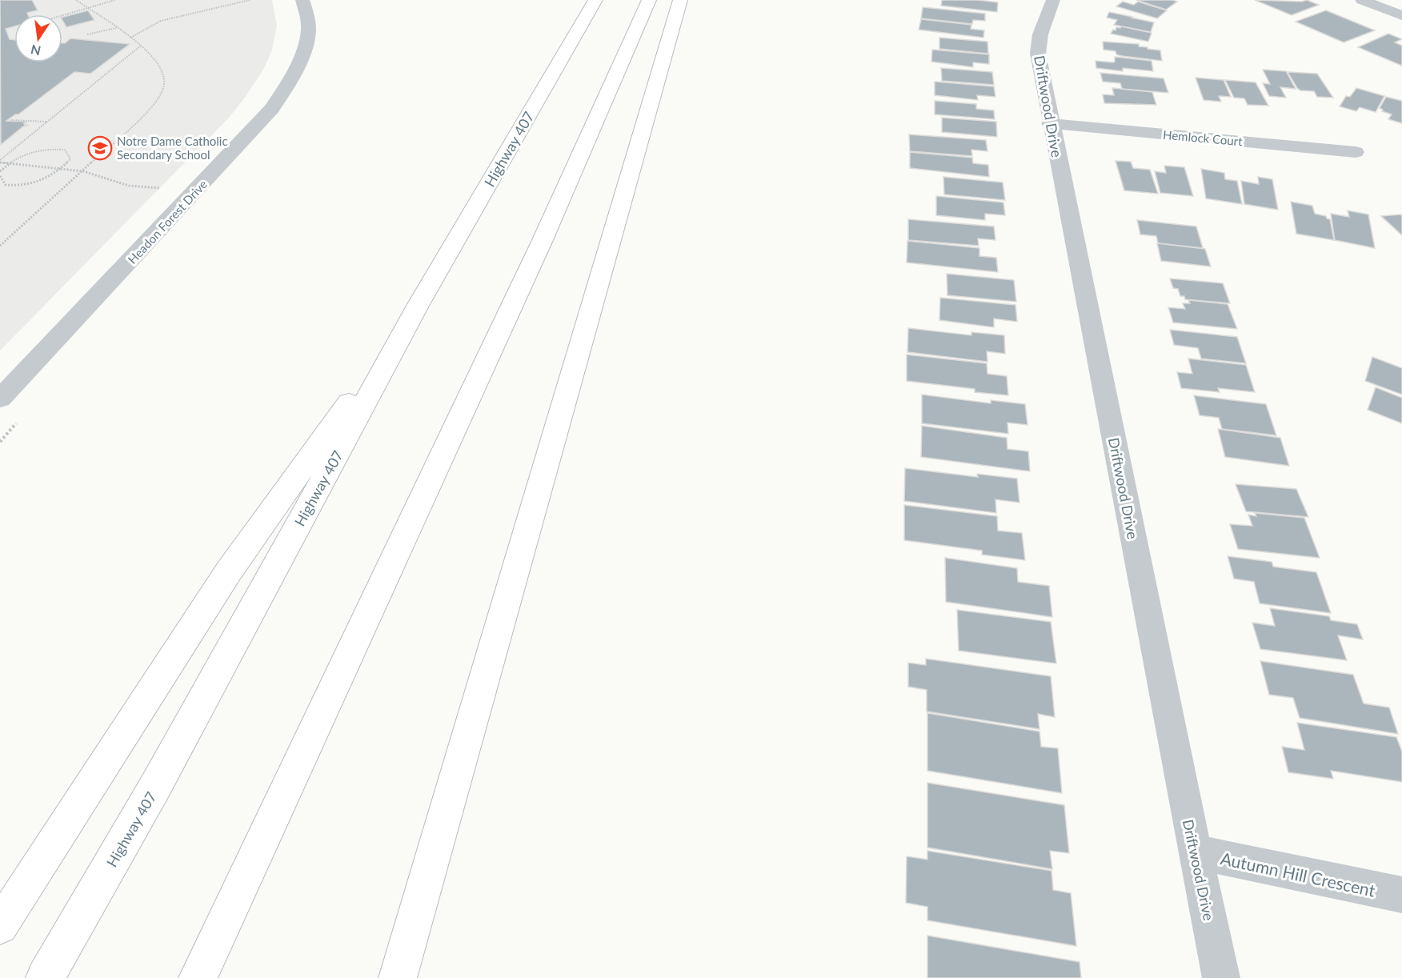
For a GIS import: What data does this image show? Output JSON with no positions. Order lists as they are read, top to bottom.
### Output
{
  "streets": {
    "highway": ["Highway 407"],
    "street": [
      "Driftwood Drive",
      "Hemlock Court",
      "Headon Forest Drive",
      "Autumn Hill Crescent"
    ]
  },
  "crossings": [
    ["Driftwood Drive", "Hemlock Court"],
    ["Driftwood Drive", "Autumn Hill Crescent"]
  ],
  "places": {
    "school or university": ["Notre Dame Catholic Secondary School"]
  },
  "north": "bottom"
}
